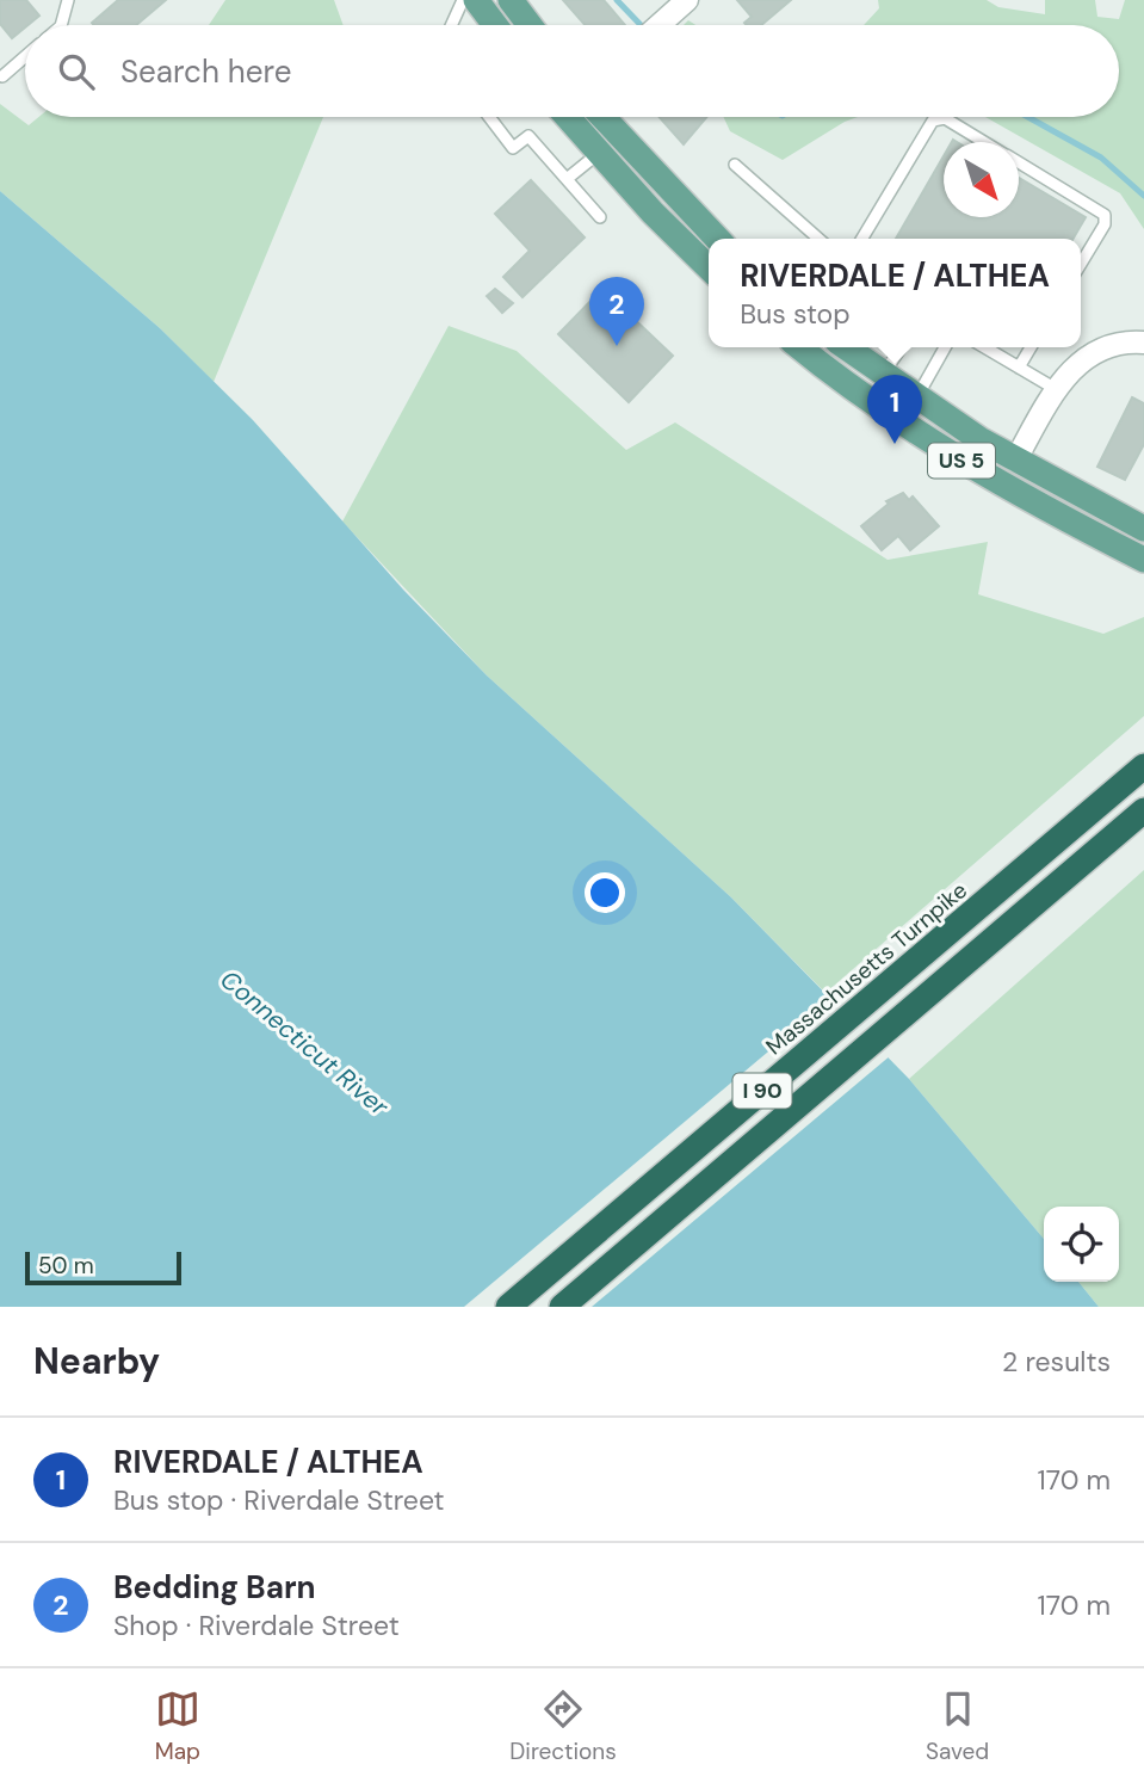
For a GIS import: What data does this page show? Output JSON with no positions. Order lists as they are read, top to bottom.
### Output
{
  "streets": {
    "highway": ["Massachusetts Turnpike", "I 90"],
    "main road": ["US 5"]
  },
  "water": ["Connecticut River"],
  "scale_bar": "50 m",
  "north": "bottom right",
  "page": {
    "search": "Search here",
    "popup": ["RIVERDALE / ALTHEA", "Bus stop"],
    "pins": ["2", "1"],
    "scale": "50 m",
    "heading": ["Nearby", "2 results"],
    "list": [
      {
        "mark": "1",
        "name": "RIVERDALE / ALTHEA",
        "note": "Bus stop · Riverdale Street",
        "value": "170 m"
      },
      {
        "mark": "2",
        "name": "Bedding Barn",
        "note": "Shop · Riverdale Street",
        "value": "170 m"
      }
    ],
    "nav": ["Map", "Directions", "Saved"]
  }
}
